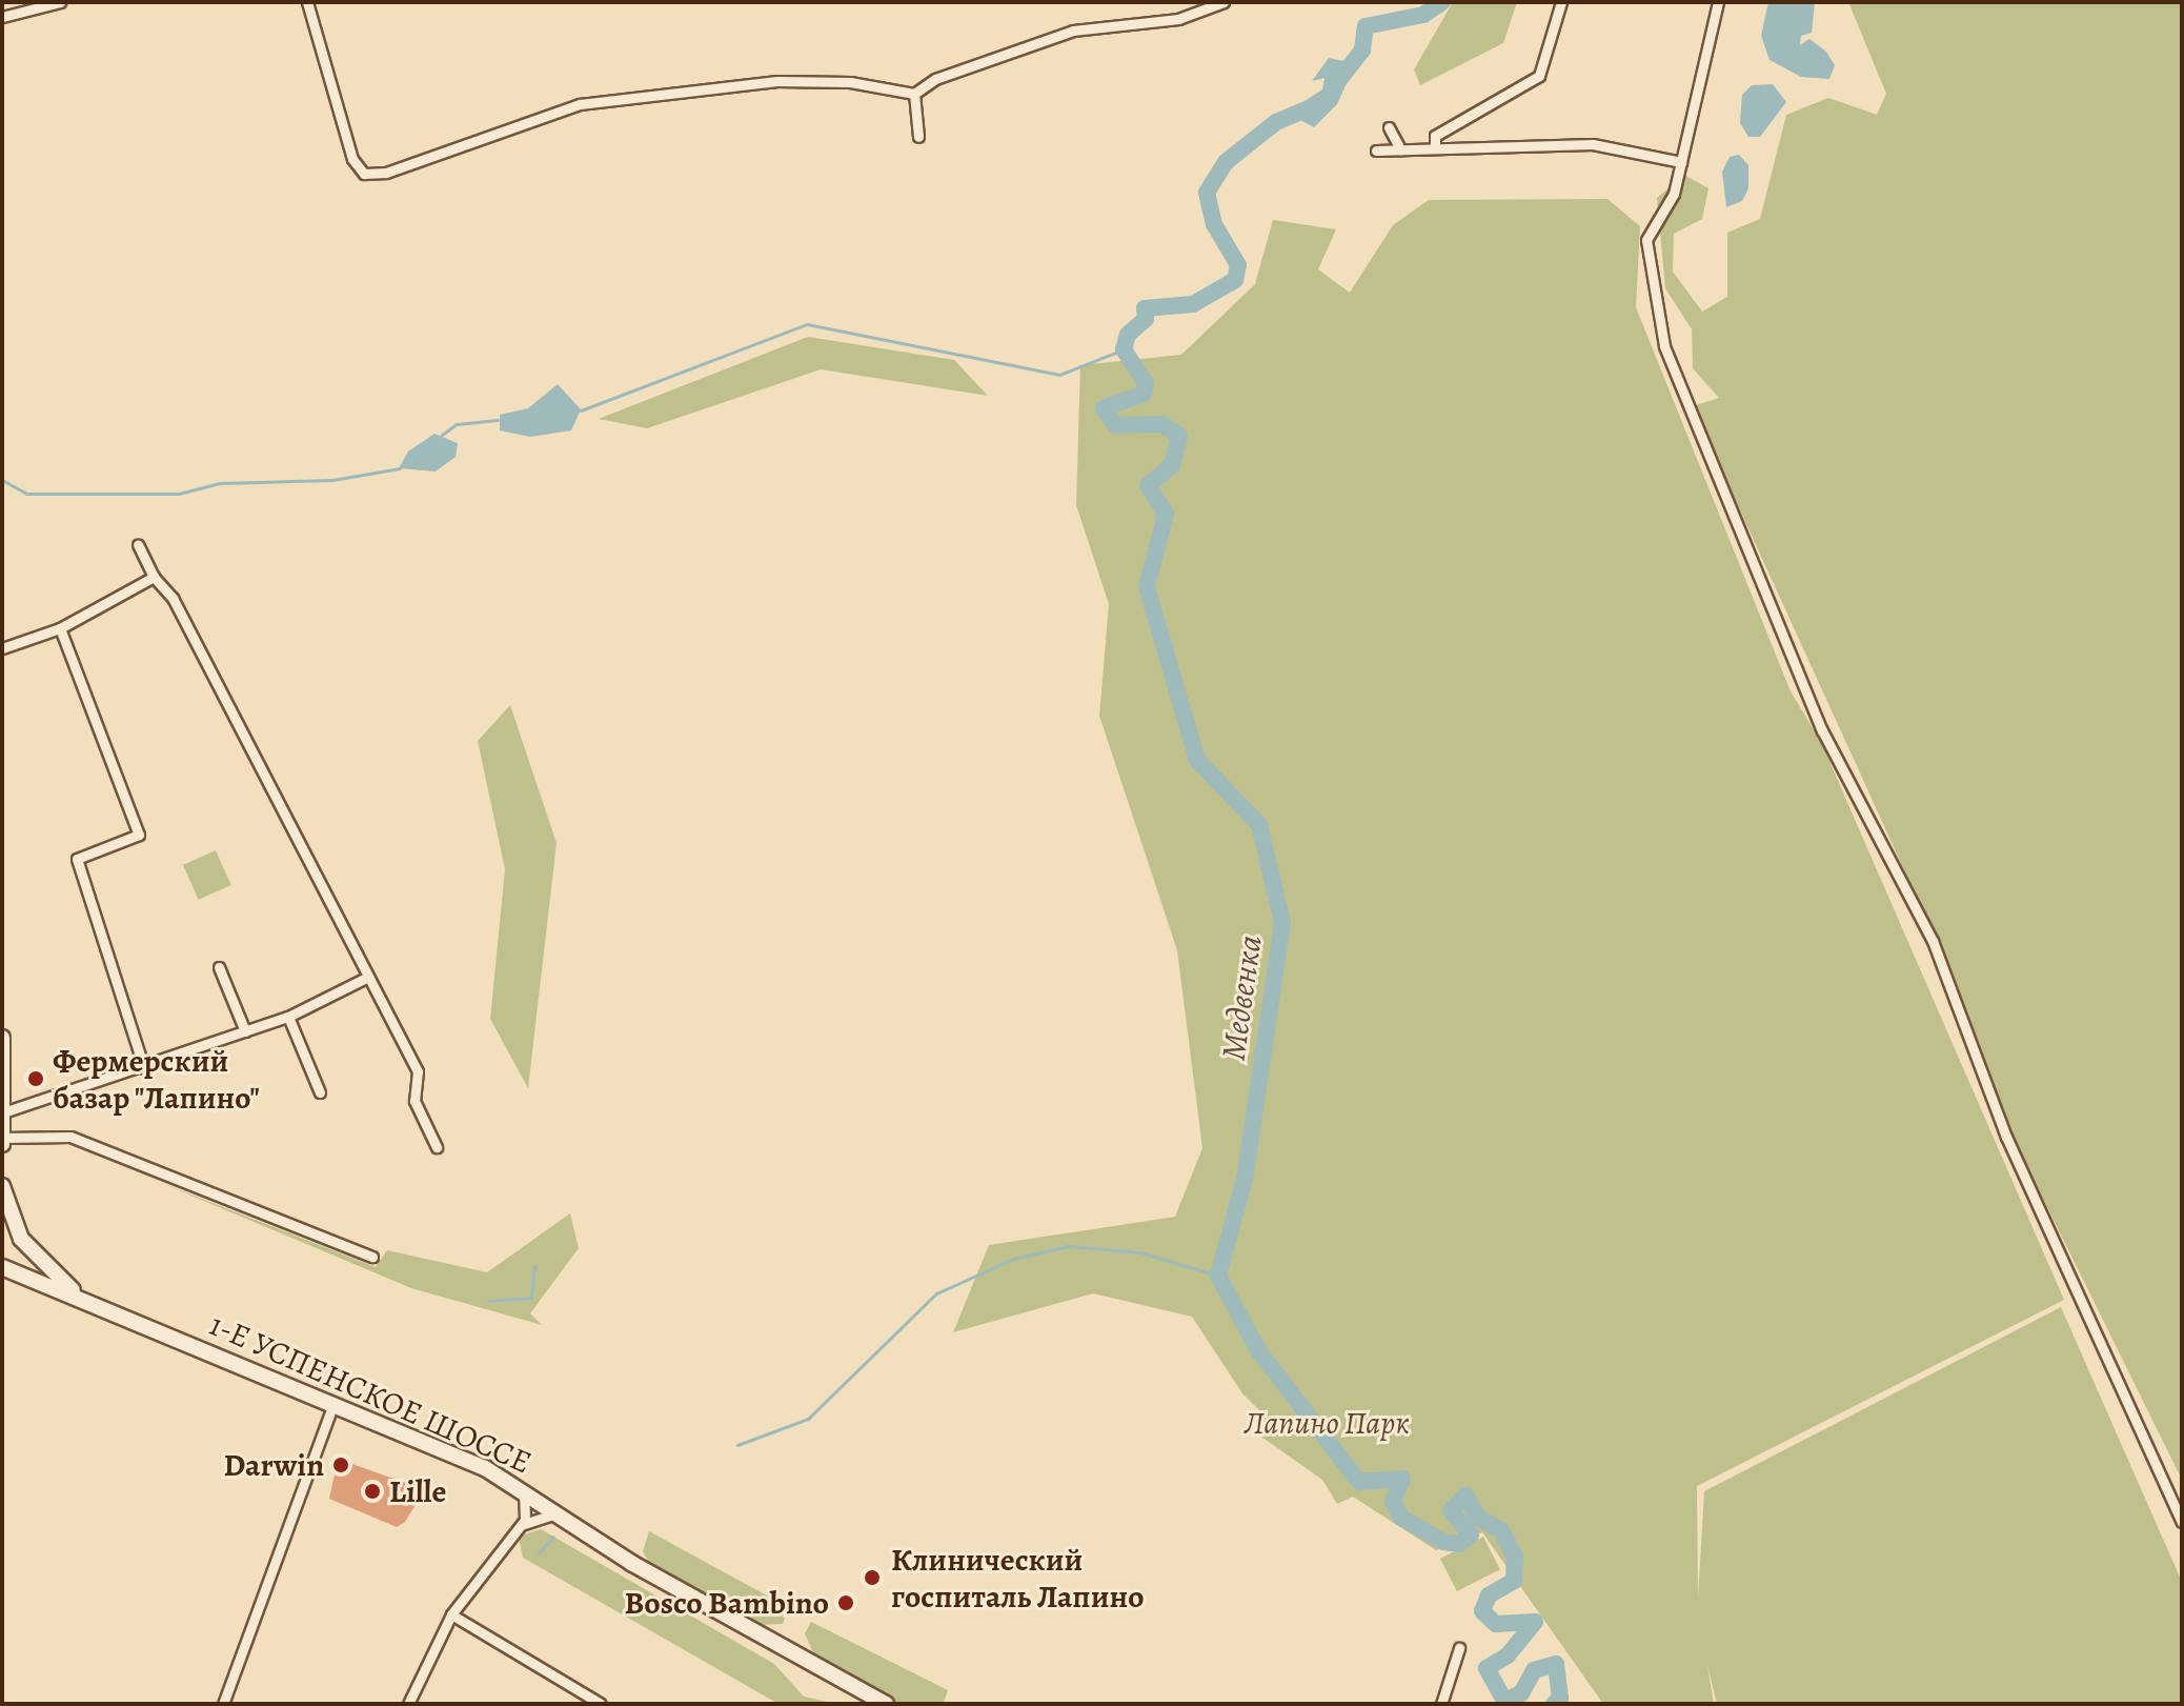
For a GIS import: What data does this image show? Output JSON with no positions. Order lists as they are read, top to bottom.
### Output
{
  "streets": {
    "main road": ["1-Е УСПЕНСКОЕ ШОССЕ"]
  },
  "water": ["Медвенка"],
  "parks": ["Лапино Парк"],
  "places": [
    "Фермерский базар \"Лапино\"",
    "Darwin",
    "Lille",
    "Клинический госпиталь Лапино",
    "Bosco Bambino"
  ]
}
